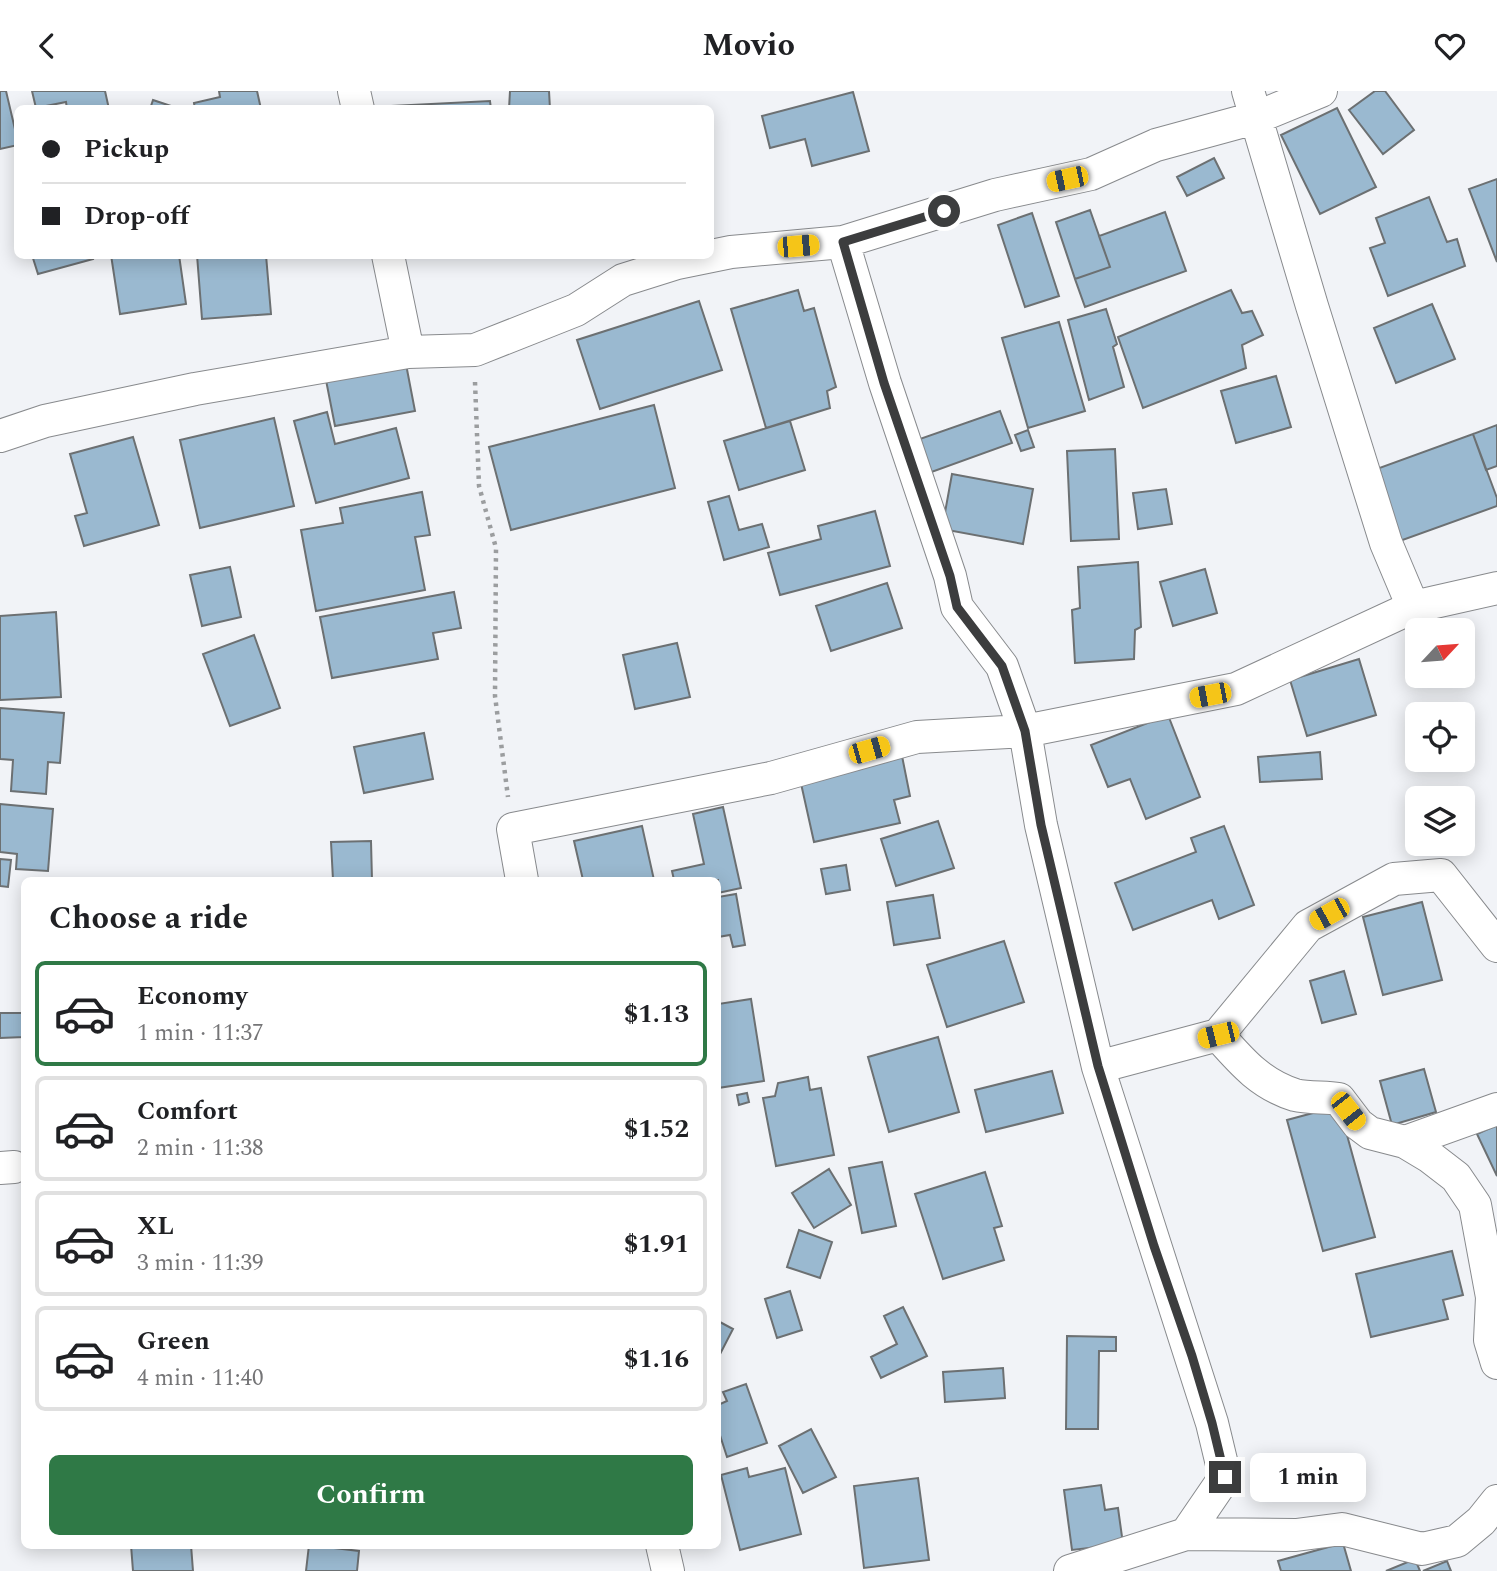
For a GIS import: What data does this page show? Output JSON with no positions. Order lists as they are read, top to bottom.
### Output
{
  "north": "top right",
  "page": {
    "header": "Movio",
    "banner": ["Pickup", "Drop-off"],
    "heading": "Choose a ride",
    "list": [
      {
        "name": "Economy",
        "note": "1 min · 11:37",
        "value": "$1.13"
      },
      {
        "name": "Comfort",
        "note": "2 min · 11:38",
        "value": "$1.52"
      },
      {
        "name": "XL",
        "note": "3 min · 11:39",
        "value": "$1.91"
      },
      {
        "name": "Green",
        "note": "4 min · 11:40",
        "value": "$1.16"
      }
    ],
    "buttons": "Confirm",
    "bubble": "1 min"
  }
}
